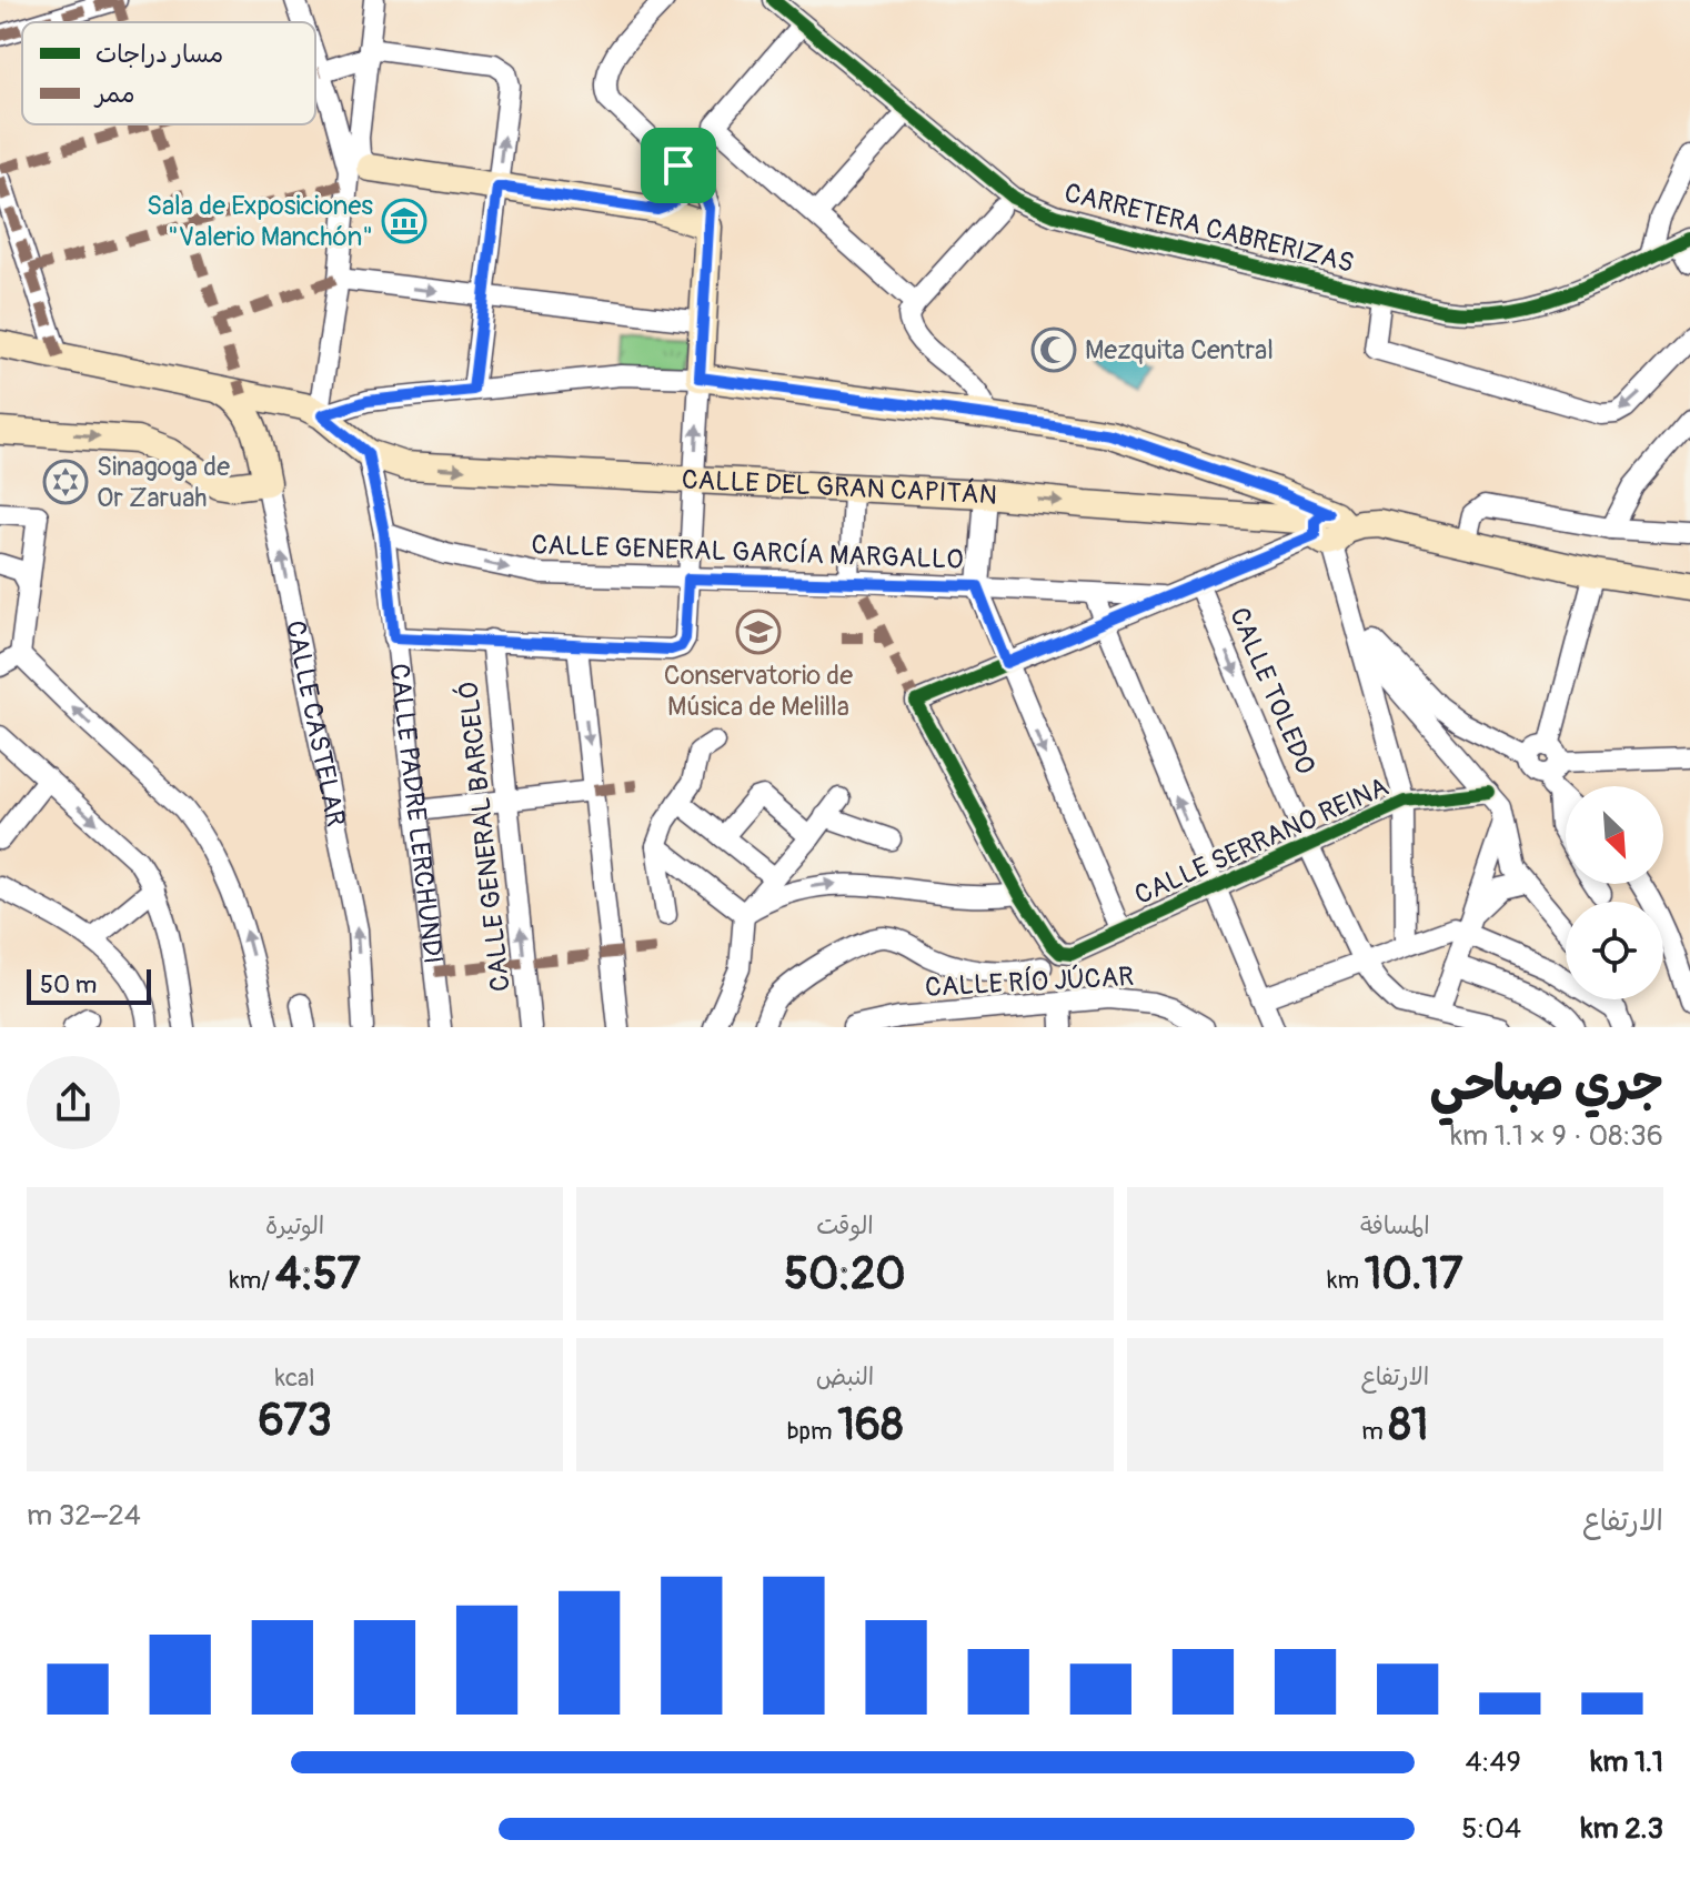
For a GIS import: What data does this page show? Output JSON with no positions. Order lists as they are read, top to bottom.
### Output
{
  "streets": {
    "main road": ["CALLE DEL GRAN CAPITÁN", "CALLE CASTELAR"],
    "street": [
      "CARRETERA CABRERIZAS",
      "CALLE GENERAL GARCÍA MARGALLO",
      "CALLE TOLEDO",
      "CALLE PADRE LERCHUNDI",
      "CALLE GENERAL BARCELÓ",
      "CALLE SERRANO REINA",
      "CALLE RÍO JÚCAR"
    ]
  },
  "crossings": [
    ["CALLE DEL GRAN CAPITÁN", "CALLE PADRE LERCHUNDI"],
    ["CALLE GENERAL GARCÍA MARGALLO", "CALLE PADRE LERCHUNDI"],
    ["CALLE TOLEDO", "CALLE SERRANO REINA"]
  ],
  "one_way": ["CALLE CASTELAR"],
  "places": {
    "museum": ["Sala de Exposiciones \"Valerio Manchón\""],
    "mosque": ["Mezquita Central"],
    "synagogue": ["Sinagoga de Or Zaruah"],
    "school or university": ["Conservatorio de Música de Melilla"]
  },
  "legend": ["مسار دراجات", "ممر"],
  "scale_bar": "50 m",
  "north": "bottom right",
  "page": {
    "scale": "50 m",
    "heading": ["جري صباحي", "08:36 · 9 × 1.1 km"],
    "stats": [
      ["المسافة", "10.17 km"],
      ["الوقت", "50:20"],
      ["الوتيرة", "4:57 /km"],
      ["الارتفاع", "81 m"],
      ["النبض", "168 bpm"],
      ["kcal", "673"]
    ],
    "chart": ["الارتفاع", "24–32 m"],
    "list": [
      {
        "name": "1.1 km",
        "note": "4:49"
      },
      {
        "name": "2.3 km",
        "note": "5:04"
      }
    ]
  }
}
